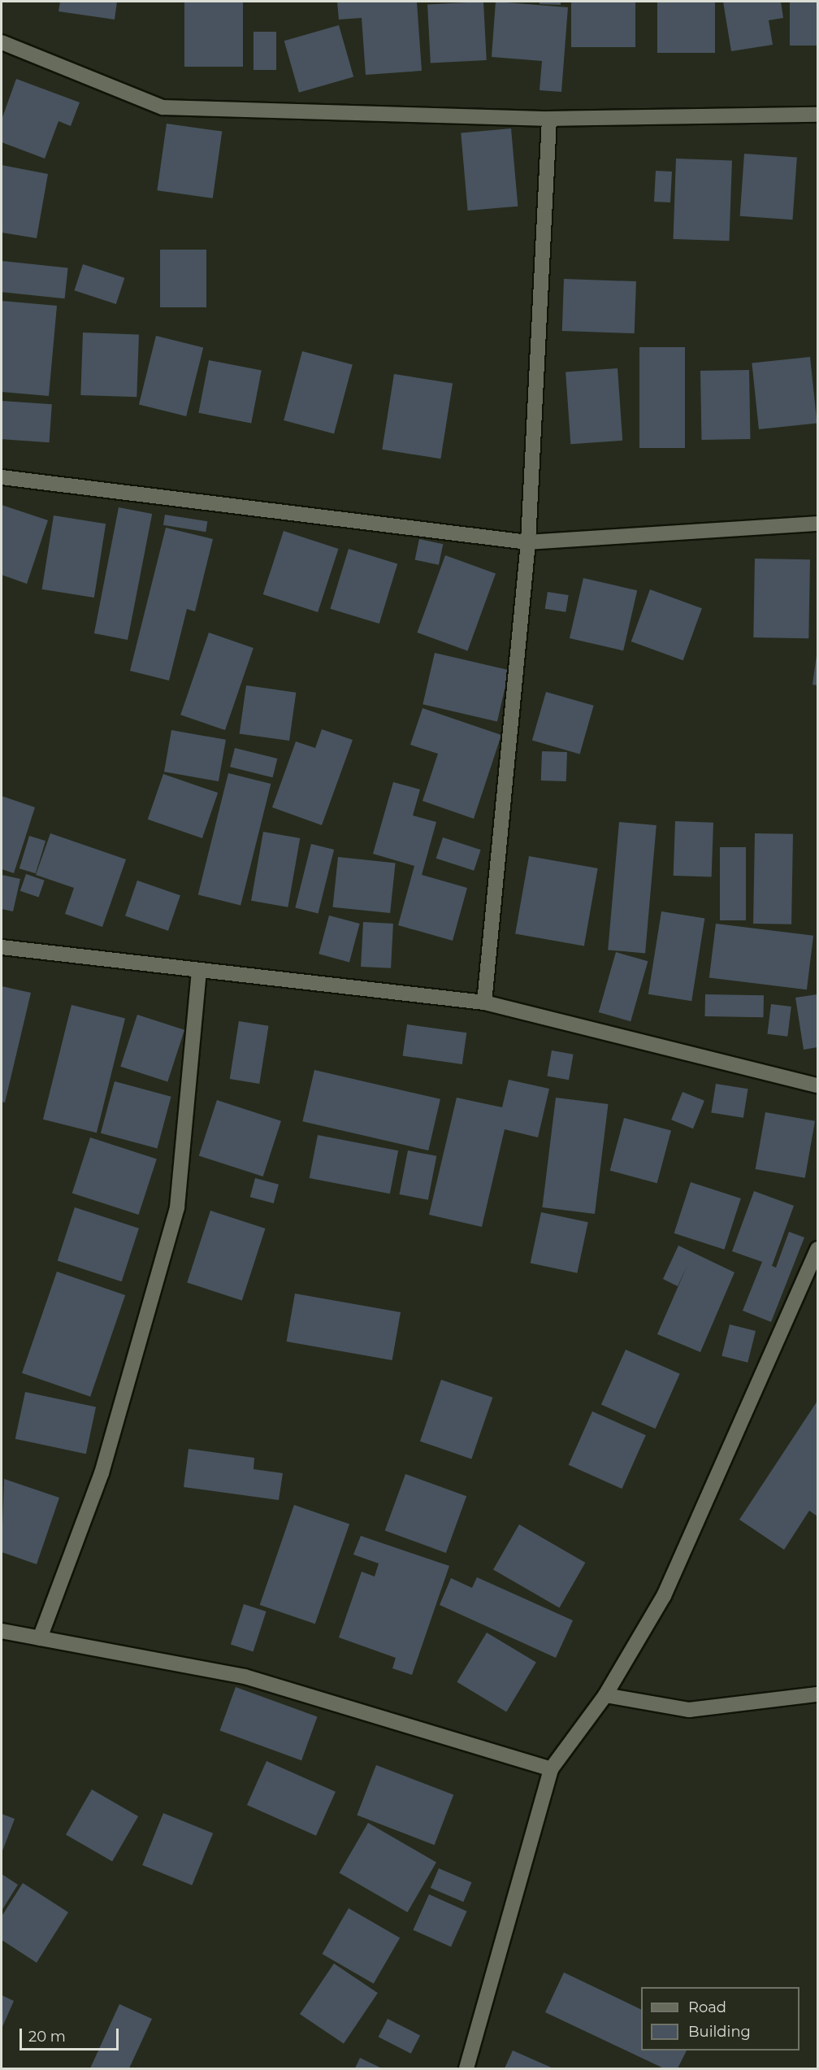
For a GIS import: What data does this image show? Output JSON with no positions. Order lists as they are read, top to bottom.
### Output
{
  "legend": ["Road", "Building"],
  "scale_bar": "20 m"
}
